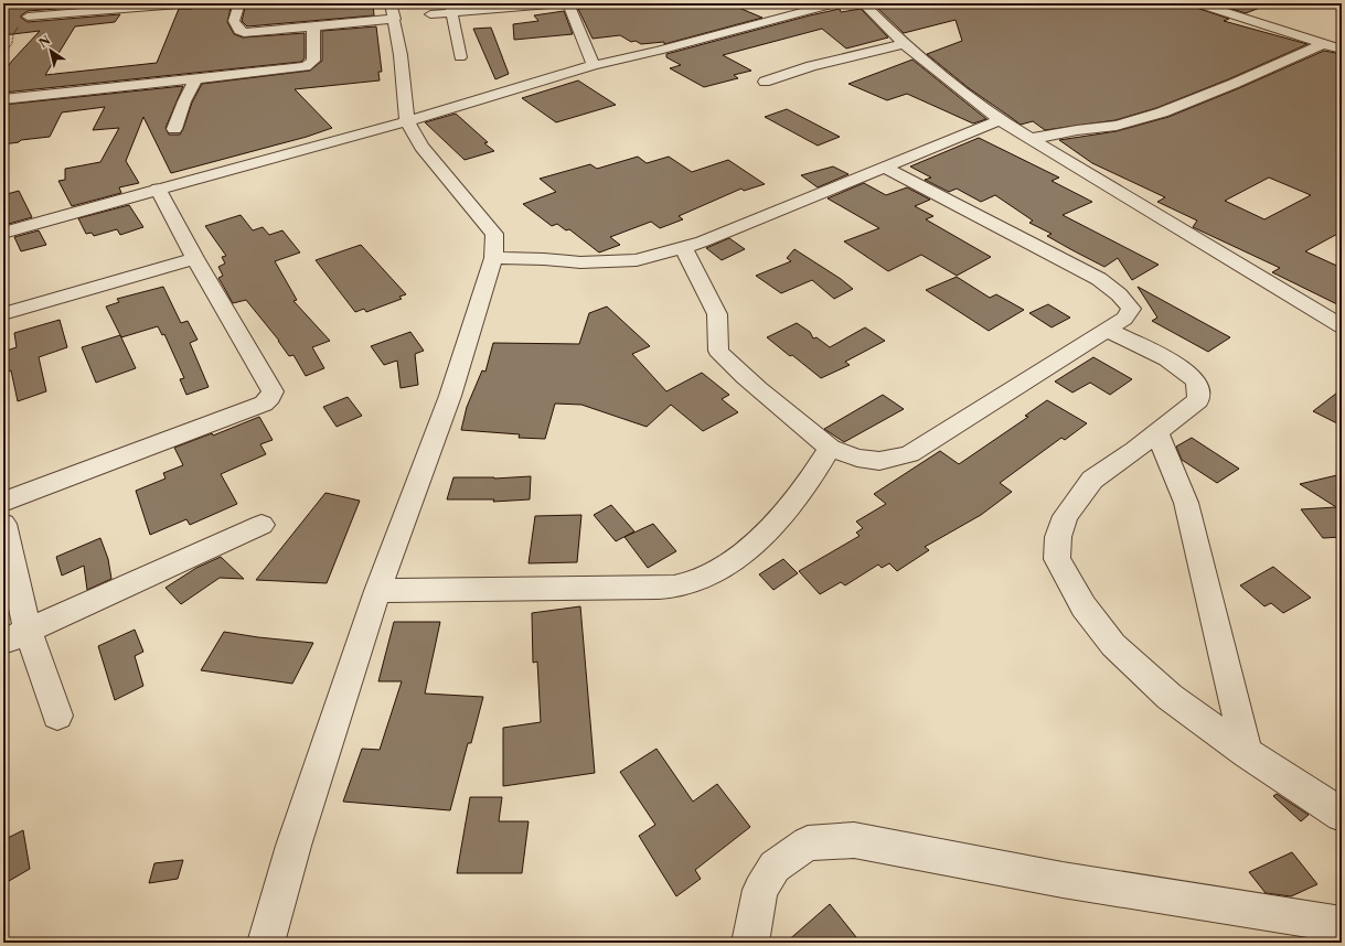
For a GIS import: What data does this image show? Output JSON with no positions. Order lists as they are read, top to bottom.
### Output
{
  "north": "top left"
}
